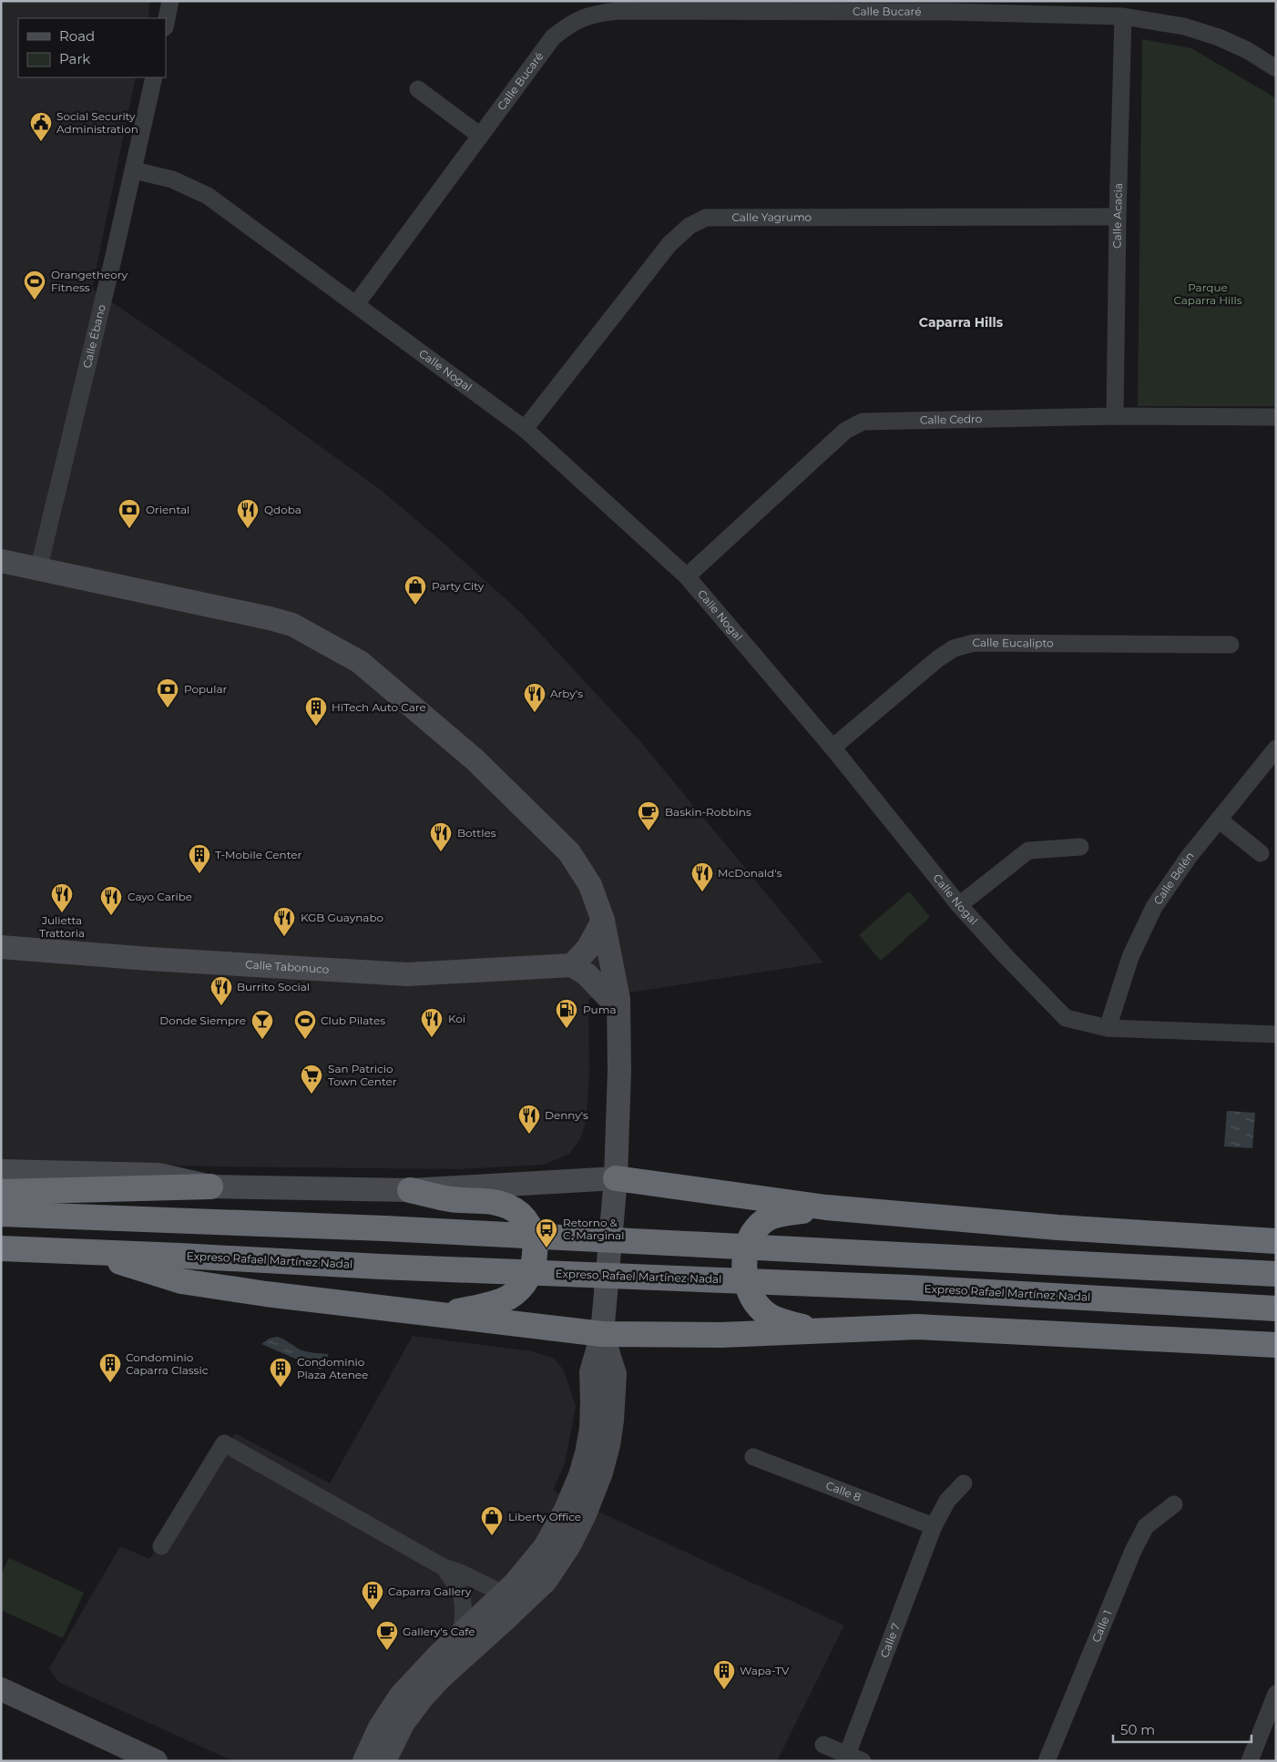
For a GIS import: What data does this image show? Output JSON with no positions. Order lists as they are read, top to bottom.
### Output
{
  "streets": {
    "highway": ["Expreso Rafael Martínez Nadal"],
    "street": [
      "Calle Bucaré",
      "Calle Acacia",
      "Calle Yagrumo",
      "Calle Ébano",
      "Calle Nogal",
      "Calle Cedro",
      "Calle Eucalipto",
      "Calle Belén",
      "Calle Tabonuco",
      "Calle 8",
      "Calle 1",
      "Calle 7"
    ]
  },
  "crossings": [
    ["Calle Bucaré", "Calle Acacia"],
    ["Calle Bucaré", "Calle Nogal"],
    ["Calle Acacia", "Calle Yagrumo"],
    ["Calle Acacia", "Calle Cedro"],
    ["Calle Yagrumo", "Calle Nogal"],
    ["Calle Ébano", "Calle Nogal"],
    ["Calle Nogal", "Calle Cedro"],
    ["Calle Nogal", "Calle Eucalipto"],
    ["Calle Nogal", "Calle Belén"],
    ["Calle 8", "Calle 7"]
  ],
  "districts": ["Caparra Hills"],
  "parks": ["Parque Caparra Hills"],
  "places": {
    "public building": ["Social Security Administration"],
    "sports": ["Orangetheory Fitness", "Club Pilates"],
    "bank": ["Oriental", "Popular"],
    "restaurant": [
      "Qdoba",
      "Arby's",
      "Bottles",
      "McDonald's",
      "Julietta Trattoria",
      "Cayo Caribe",
      "KGB Guaynabo",
      "Burrito Social",
      "Koi",
      "Denny's"
    ],
    "shop": ["Party City", "Liberty Office"],
    "building": [
      "HiTech Auto Care",
      "T-Mobile Center",
      "Condominio Caparra Classic",
      "Condominio Plaza Atenee",
      "Caparra Gallery",
      "Wapa-TV"
    ],
    "cafe": ["Baskin-Robbins", "Gallery's Cafe"],
    "fuel station": ["Puma"],
    "bar": ["Donde Siempre"],
    "supermarket": ["San Patricio Town Center"],
    "bus stop": ["Retorno & C. Marginal"]
  },
  "legend": ["Road", "Park"],
  "scale_bar": "50 m"
}
